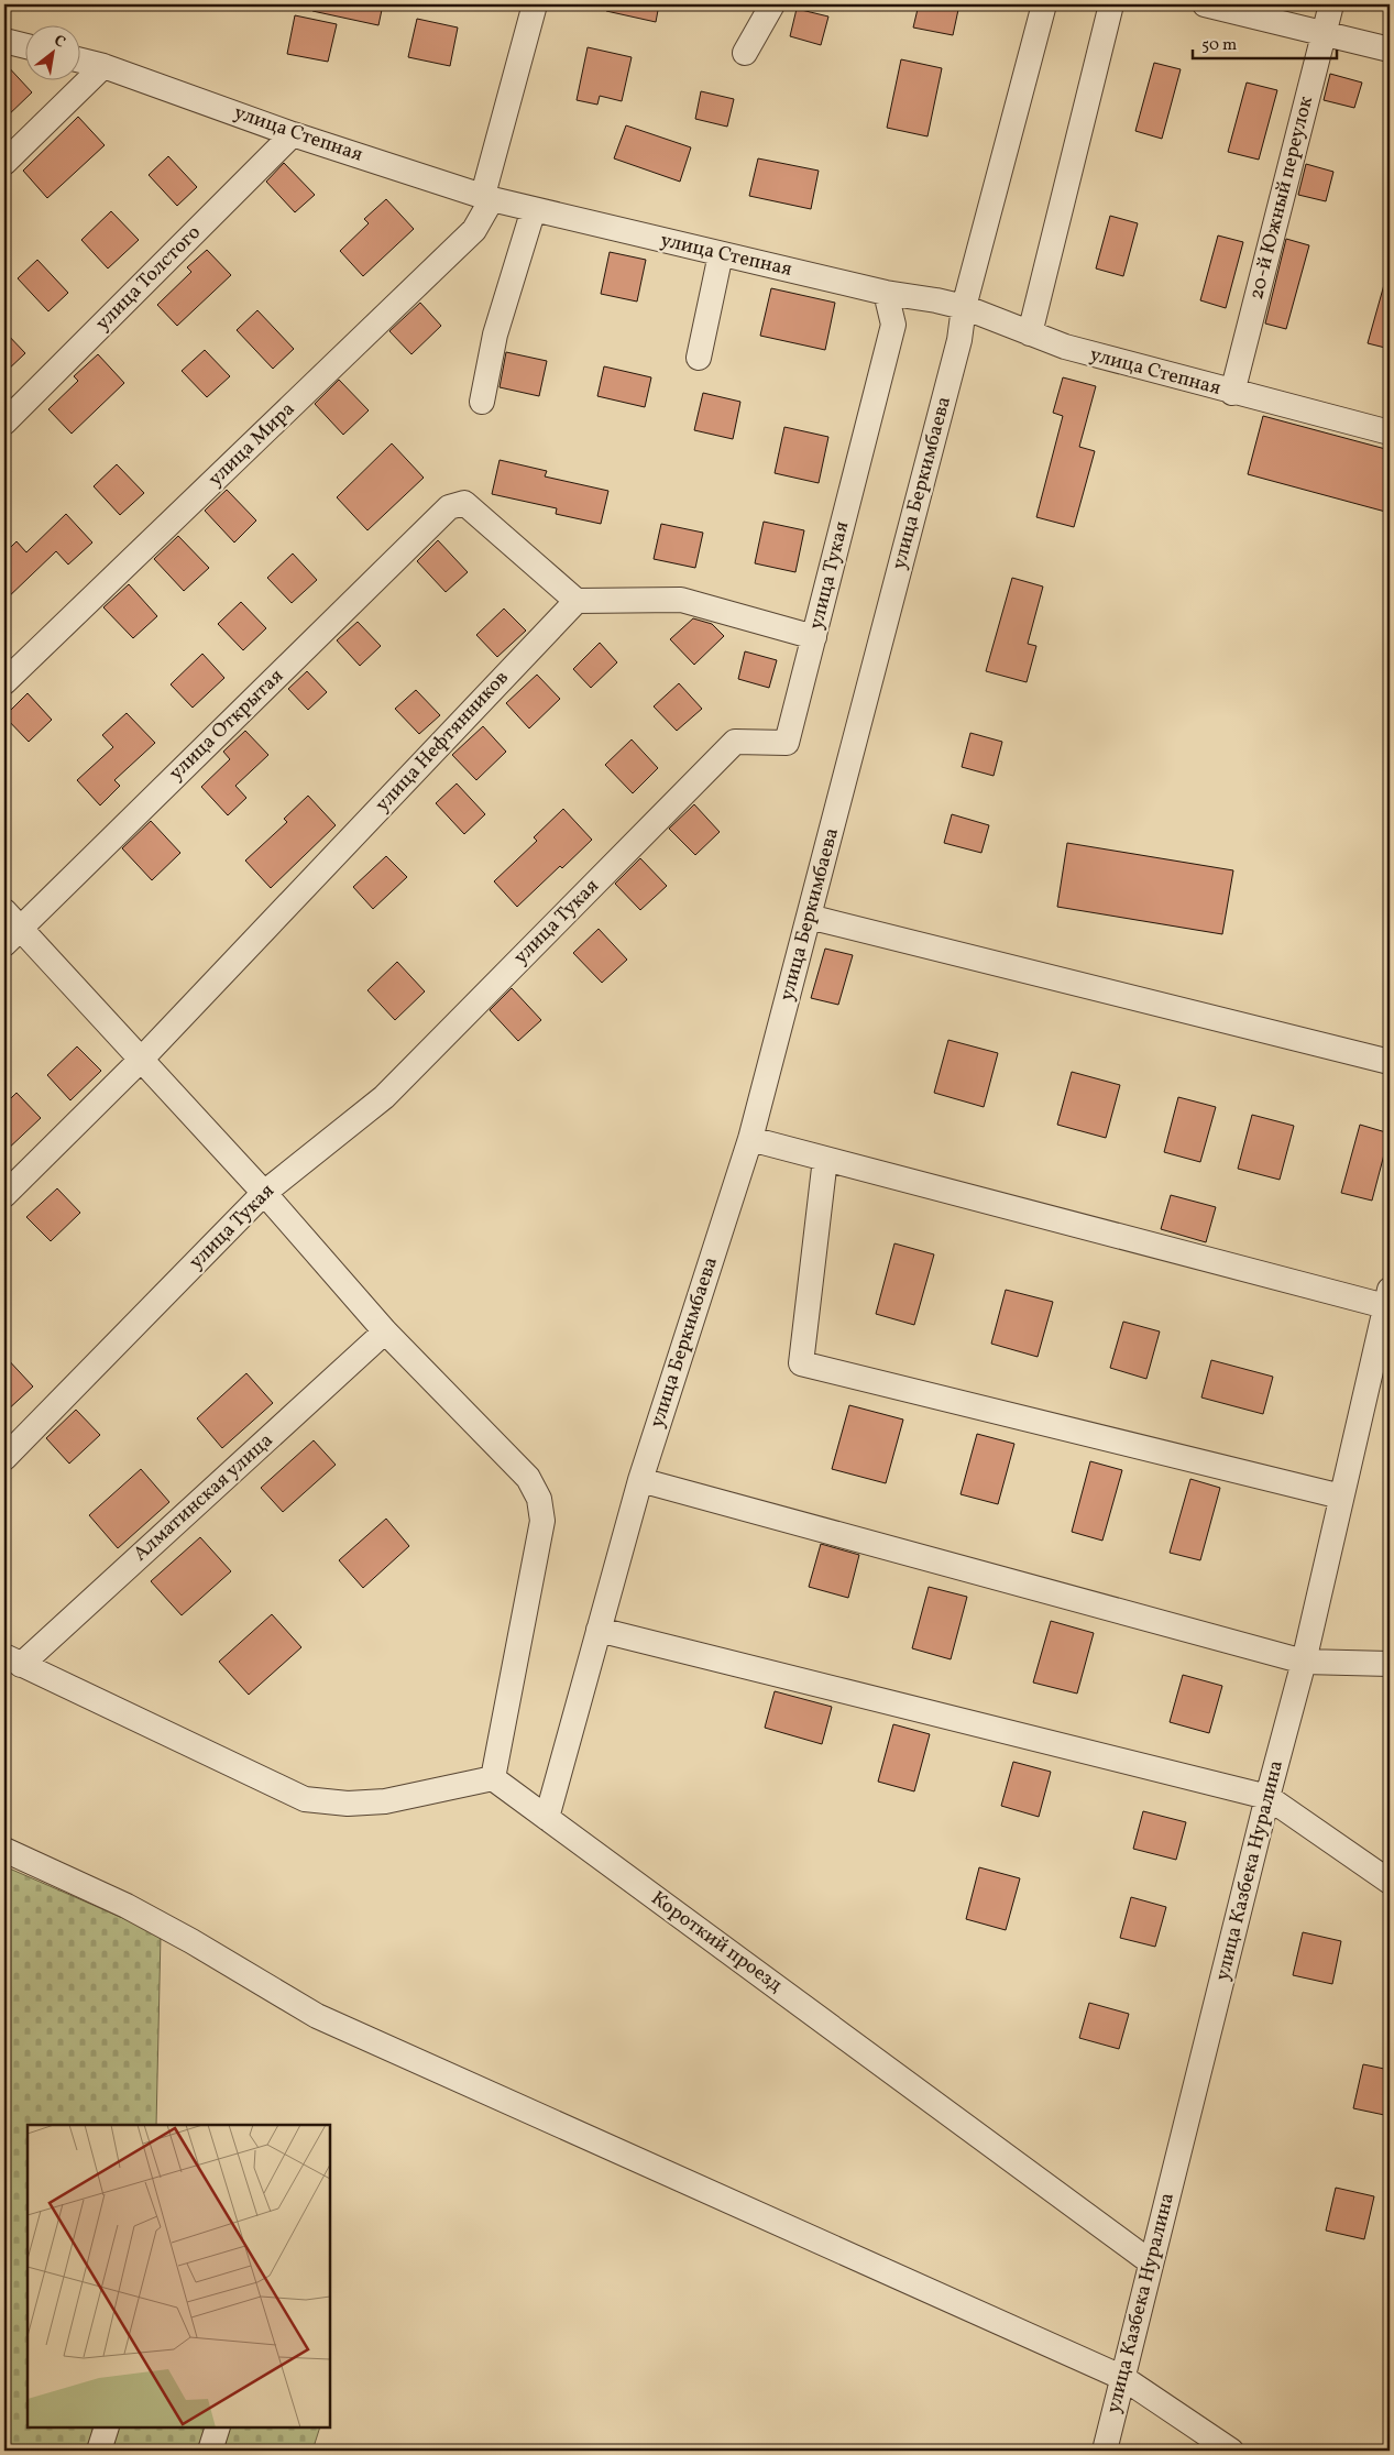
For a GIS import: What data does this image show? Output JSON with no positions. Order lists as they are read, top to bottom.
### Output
{
  "streets": {
    "street": [
      "улица Степная",
      "20-й Южный переулок",
      "улица Толстого",
      "улица Мира",
      "улица Беркимбаева",
      "улица Тукая",
      "улица Открытая",
      "улица Нефтянников",
      "Алматинская улица",
      "улица Казбека Нуралина",
      "Короткий проезд"
    ]
  },
  "crossings": [
    ["улица Степная", "20-й Южный переулок"],
    ["улица Степная", "улица Толстого"],
    ["улица Степная", "улица Мира"],
    ["улица Степная", "улица Беркимбаева"],
    ["улица Степная", "улица Тукая"],
    ["улица Беркимбаева", "Короткий проезд"],
    ["улица Открытая", "улица Нефтянников"],
    ["улица Казбека Нуралина", "Короткий проезд"]
  ],
  "scale_bar": "50 m",
  "north": "top right"
}
